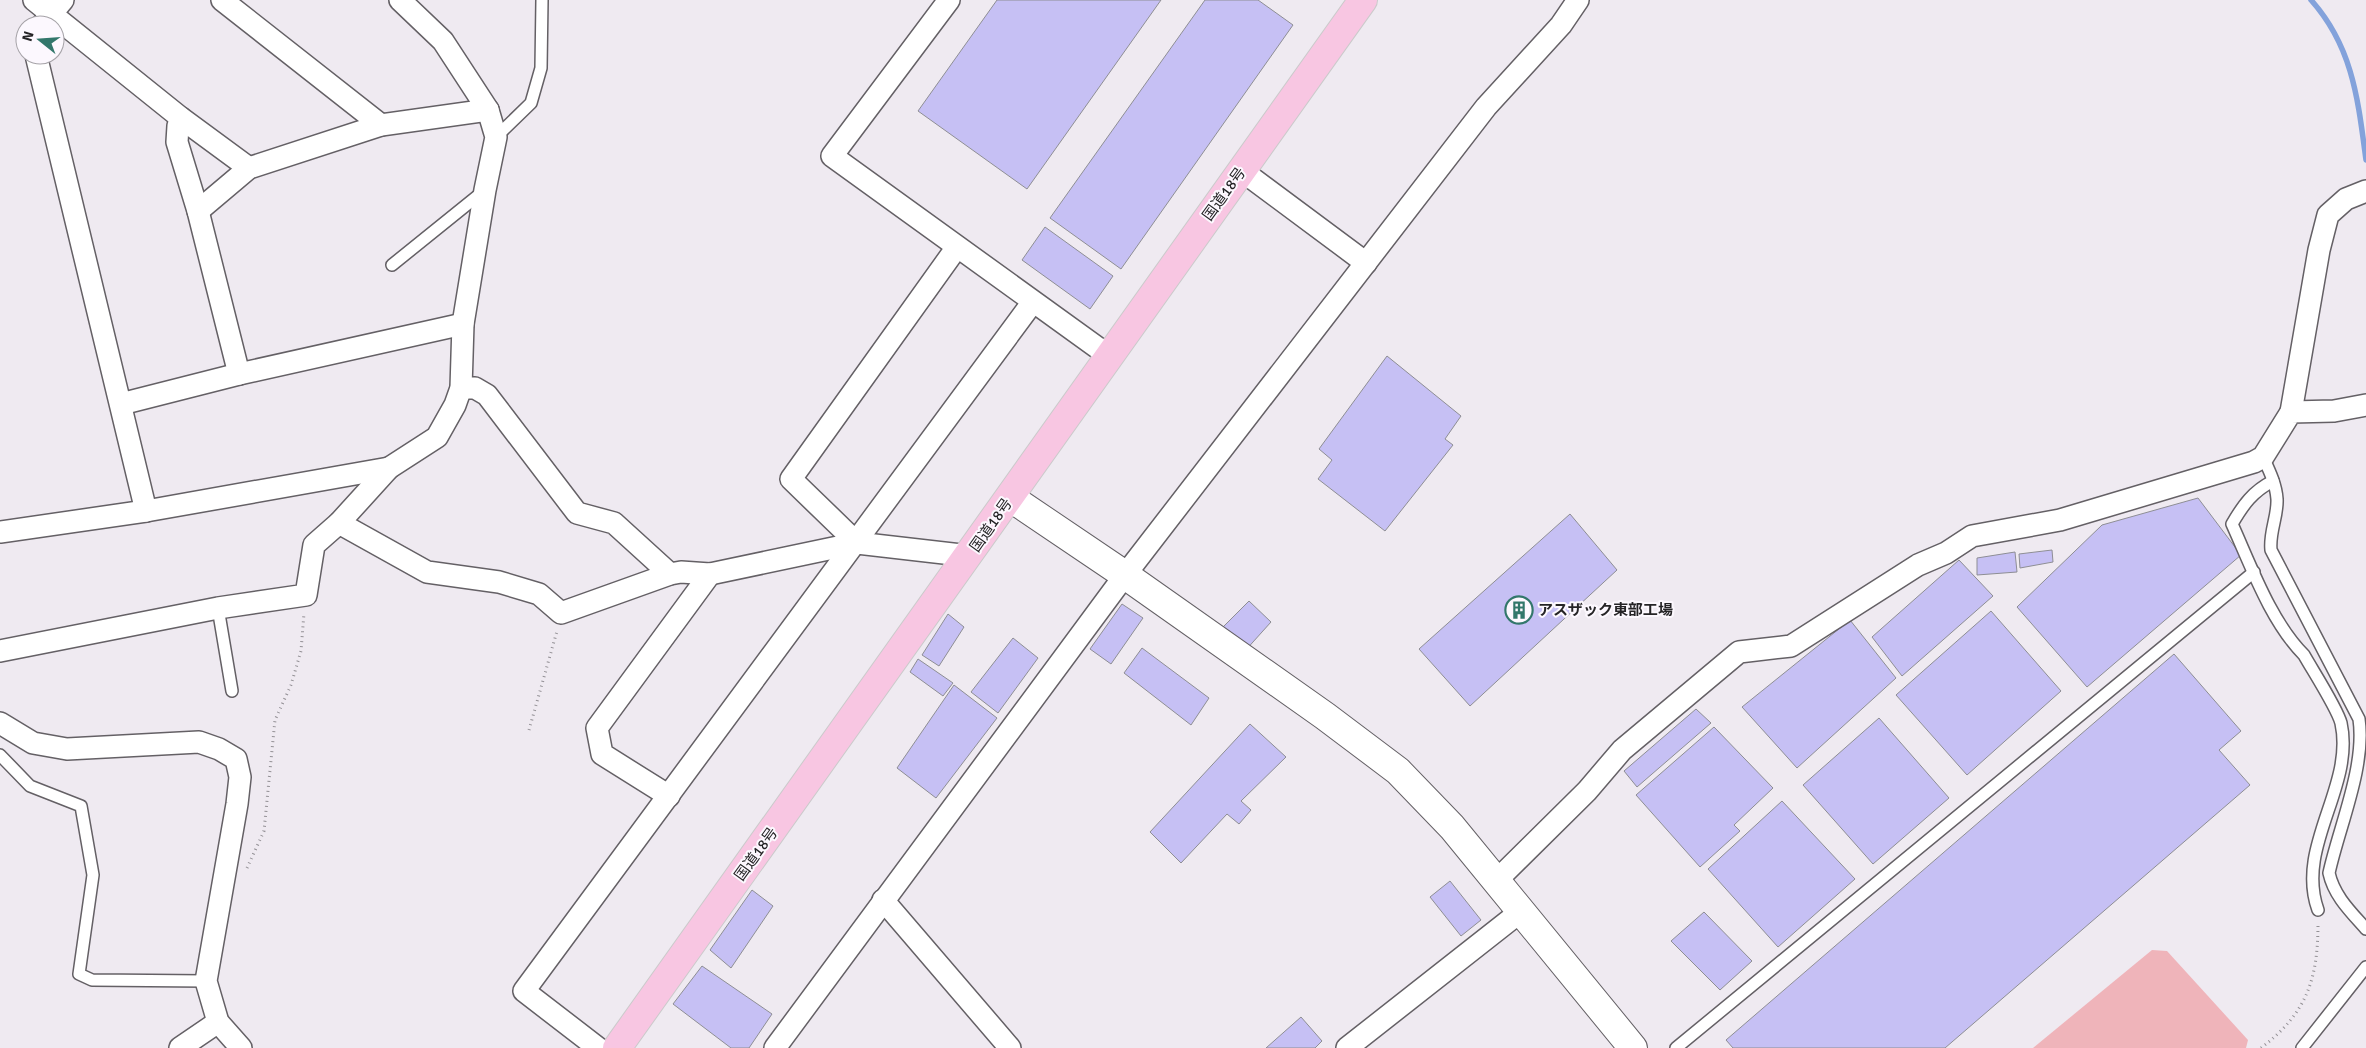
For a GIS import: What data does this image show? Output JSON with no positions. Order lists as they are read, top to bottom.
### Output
{
  "streets": {
    "highway": ["国道18号"]
  },
  "places": {
    "building": ["アスザック東部工場"]
  },
  "north": "left"
}
